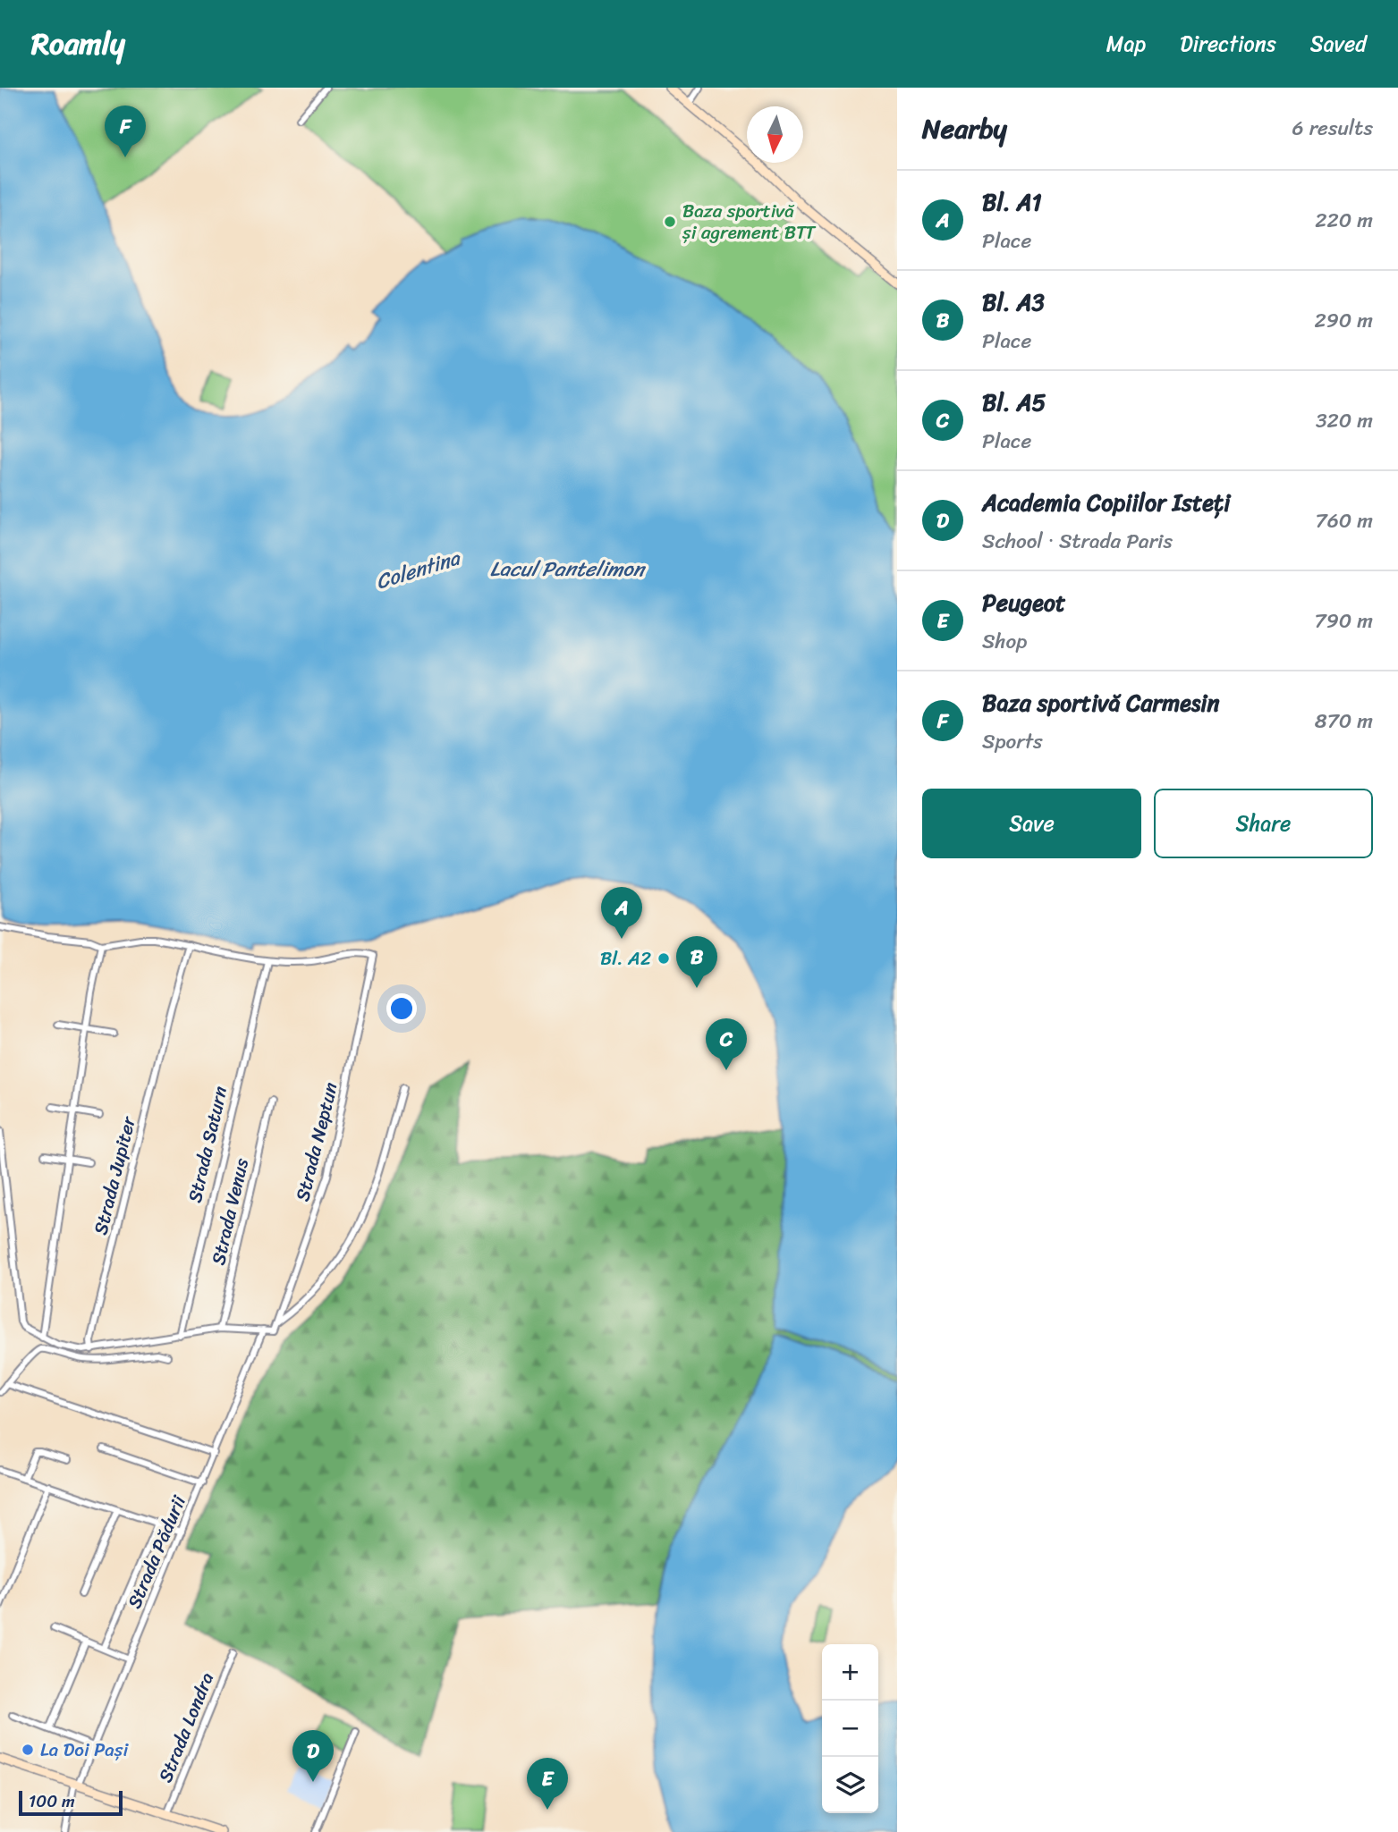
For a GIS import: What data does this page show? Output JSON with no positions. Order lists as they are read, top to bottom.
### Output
{
  "streets": {
    "street": [
      "Strada Neptun",
      "Strada Saturn",
      "Strada Jupiter",
      "Strada Venus",
      "Strada Pădurii",
      "Strada Londra"
    ]
  },
  "crossings": [
    ["Strada Neptun", "Strada Saturn"]
  ],
  "water": ["Lacul Pantelimon", "Colentina"],
  "places": ["Baza sportivă și agrement BTT", "Bl. A2", "La Doi Pași"],
  "scale_bar": "100 m",
  "north": "bottom",
  "page": {
    "header": "Roamly",
    "nav": ["Map", "Directions", "Saved"],
    "heading": ["Nearby", "6 results"],
    "pins": [
      "F",
      "A",
      "B",
      "C",
      "D",
      "E"
    ],
    "list": [
      {
        "mark": "A",
        "name": "Bl. A1",
        "note": "Place",
        "value": "220 m"
      },
      {
        "mark": "B",
        "name": "Bl. A3",
        "note": "Place",
        "value": "290 m"
      },
      {
        "mark": "C",
        "name": "Bl. A5",
        "note": "Place",
        "value": "320 m"
      },
      {
        "mark": "D",
        "name": "Academia Copiilor Isteți",
        "note": "School · Strada Paris",
        "value": "760 m"
      },
      {
        "mark": "E",
        "name": "Peugeot",
        "note": "Shop",
        "value": "790 m"
      },
      {
        "mark": "F",
        "name": "Baza sportivă Carmesin",
        "note": "Sports",
        "value": "870 m"
      }
    ],
    "buttons": ["Save", "Share"],
    "map_buttons": ["+", "−"],
    "scale": "100 m"
  }
}
